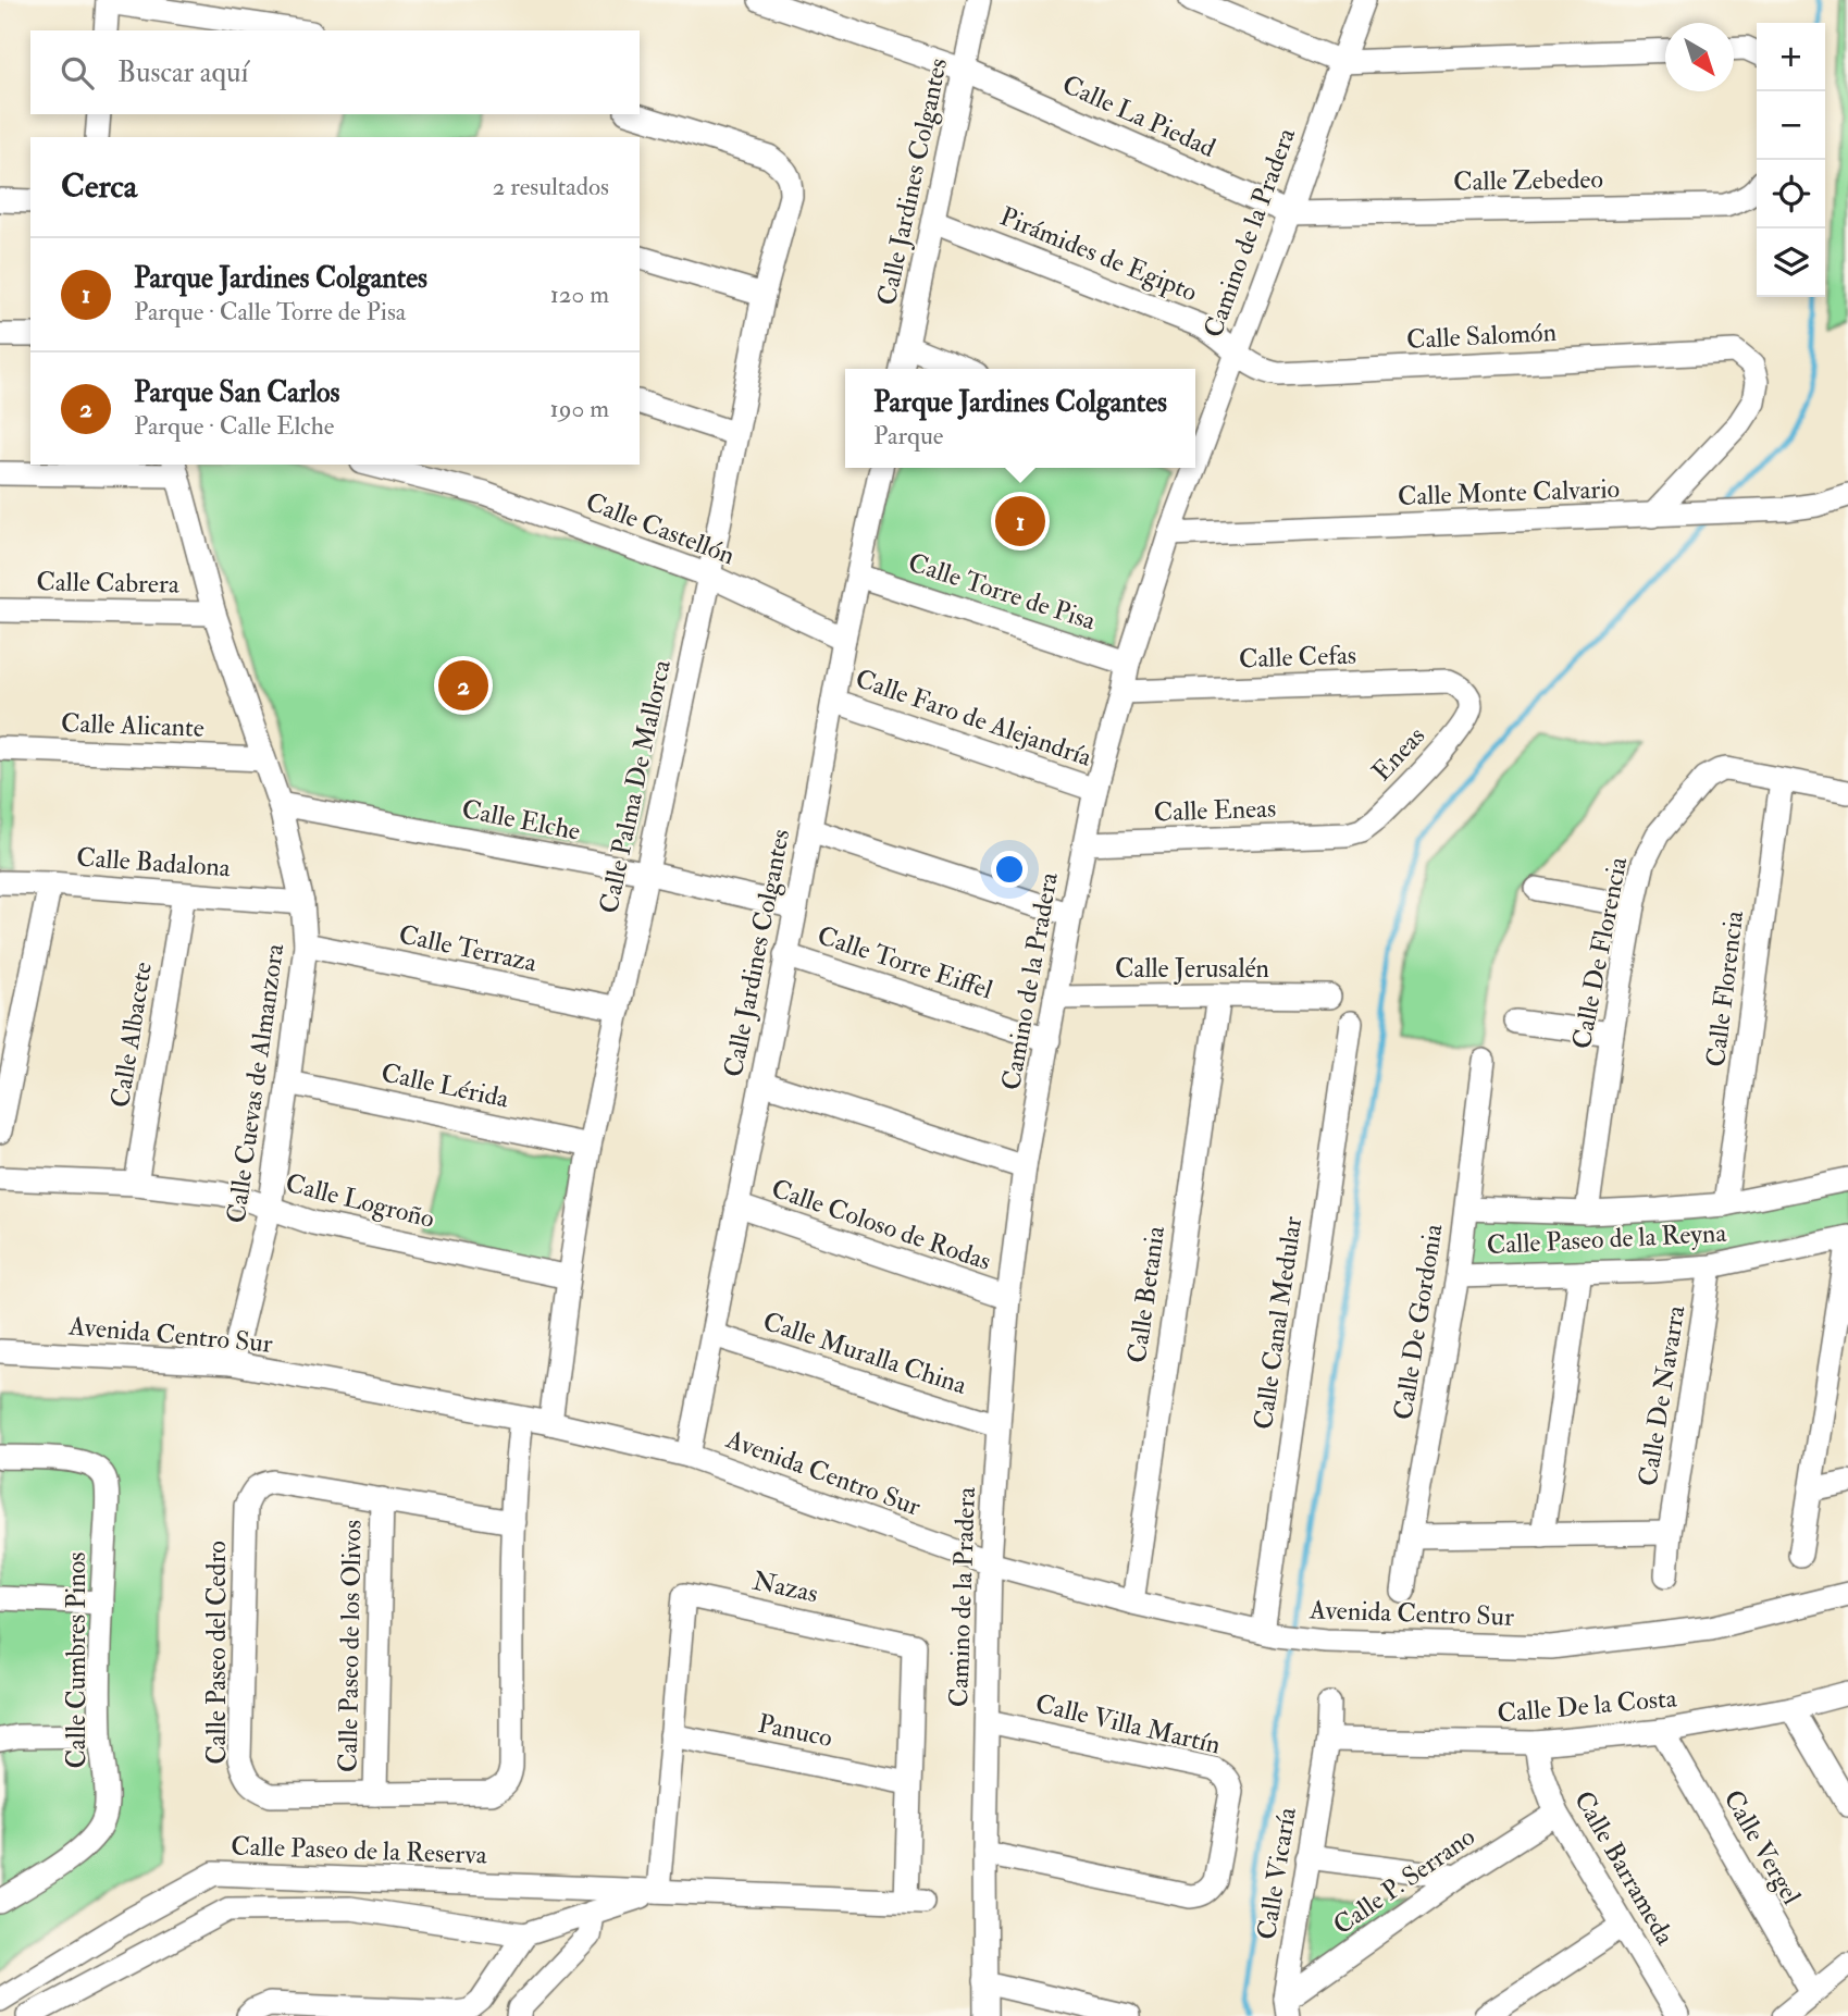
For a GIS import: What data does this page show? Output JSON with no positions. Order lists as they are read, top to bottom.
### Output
{
  "streets": {
    "street": [
      "Calle La Piedad",
      "Calle Zebedeo",
      "Calle Jardines Colgantes",
      "Camino de la Pradera",
      "Pirámides de Egipto",
      "Calle Salomón",
      "Calle Monte Calvario",
      "Calle Castellón",
      "Calle Cabrera",
      "Calle Torre de Pisa",
      "Calle Cefas",
      "Calle Faro de Alejandría",
      "Calle Alicante",
      "Eneas",
      "Calle Palma De Mallorca",
      "Calle Eneas",
      "Calle Elche",
      "Calle Badalona",
      "Calle Terraza",
      "Calle De Florencia",
      "Calle Torre Eiffel",
      "Calle Jerusalén",
      "Calle Florencia",
      "Calle Albacete",
      "Calle Cuevas de Almanzora",
      "Calle Lérida",
      "Calle Logroño",
      "Calle Coloso de Rodas",
      "Calle Paseo de la Reyna",
      "Calle Betania",
      "Calle De Gordonia",
      "Calle Canal Medular",
      "Avenida Centro Sur",
      "Calle Muralla China",
      "Calle De Navarra",
      "Nazas",
      "Calle Paseo de los Olivos",
      "Calle Paseo del Cedro",
      "Calle Cumbres Pinos",
      "Calle De la Costa",
      "Calle Villa Martín",
      "Panuco",
      "Calle Vergel",
      "Calle Paseo de la Reserva",
      "Calle Barrameda",
      "Calle Vicaría",
      "Calle P. Serrano"
    ]
  },
  "crossings": [
    ["Calle La Piedad", "Calle Zebedeo"],
    ["Calle La Piedad", "Calle Jardines Colgantes"],
    ["Calle La Piedad", "Camino de la Pradera"],
    ["Calle Zebedeo", "Camino de la Pradera"],
    ["Calle Jardines Colgantes", "Pirámides de Egipto"],
    ["Calle Jardines Colgantes", "Calle Castellón"],
    ["Calle Jardines Colgantes", "Calle Torre de Pisa"],
    ["Calle Jardines Colgantes", "Calle Faro de Alejandría"],
    ["Calle Jardines Colgantes", "Calle Elche"],
    ["Calle Jardines Colgantes", "Calle Torre Eiffel"],
    ["Calle Jardines Colgantes", "Calle Coloso de Rodas"],
    ["Calle Jardines Colgantes", "Avenida Centro Sur"],
    ["Calle Jardines Colgantes", "Calle Muralla China"],
    ["Camino de la Pradera", "Pirámides de Egipto"],
    ["Camino de la Pradera", "Calle Salomón"],
    ["Camino de la Pradera", "Calle Monte Calvario"],
    ["Camino de la Pradera", "Calle Torre de Pisa"],
    ["Camino de la Pradera", "Calle Cefas"],
    ["Camino de la Pradera", "Calle Faro de Alejandría"],
    ["Camino de la Pradera", "Calle Eneas"],
    ["Camino de la Pradera", "Calle Torre Eiffel"],
    ["Camino de la Pradera", "Calle Jerusalén"],
    ["Camino de la Pradera", "Calle Coloso de Rodas"],
    ["Camino de la Pradera", "Avenida Centro Sur"],
    ["Camino de la Pradera", "Calle Muralla China"],
    ["Camino de la Pradera", "Calle Villa Martín"],
    ["Pirámides de Egipto", "Calle Salomón"],
    ["Calle Salomón", "Calle Monte Calvario"],
    ["Calle Castellón", "Calle Palma De Mallorca"],
    ["Calle Cabrera", "Calle Cuevas de Almanzora"],
    ["Calle Cefas", "Eneas"],
    ["Calle Alicante", "Calle Cuevas de Almanzora"],
    ["Eneas", "Calle Eneas"],
    ["Calle Palma De Mallorca", "Calle Elche"],
    ["Calle Palma De Mallorca", "Calle Terraza"],
    ["Calle Palma De Mallorca", "Calle Lérida"],
    ["Calle Palma De Mallorca", "Calle Logroño"],
    ["Calle Palma De Mallorca", "Avenida Centro Sur"],
    ["Calle Elche", "Calle Cuevas de Almanzora"],
    ["Calle Badalona", "Calle Albacete"],
    ["Calle Badalona", "Calle Cuevas de Almanzora"],
    ["Calle Terraza", "Calle Cuevas de Almanzora"],
    ["Calle De Florencia", "Calle Florencia"],
    ["Calle De Florencia", "Calle Paseo de la Reyna"],
    ["Calle Jerusalén", "Calle Betania"],
    ["Calle Florencia", "Calle Paseo de la Reyna"],
    ["Calle Albacete", "Calle Logroño"],
    ["Calle Cuevas de Almanzora", "Calle Lérida"],
    ["Calle Cuevas de Almanzora", "Calle Logroño"],
    ["Calle Cuevas de Almanzora", "Avenida Centro Sur"],
    ["Calle Paseo de la Reyna", "Calle De Gordonia"],
    ["Calle Paseo de la Reyna", "Calle De Navarra"],
    ["Calle Betania", "Avenida Centro Sur"],
    ["Calle Canal Medular", "Avenida Centro Sur"],
    ["Avenida Centro Sur", "Calle Paseo del Cedro"],
    ["Nazas", "Panuco"],
    ["Nazas", "Calle Paseo de la Reserva"],
    ["Calle Paseo de los Olivos", "Calle Paseo del Cedro"],
    ["Calle De la Costa", "Calle Vergel"],
    ["Calle De la Costa", "Calle Barrameda"],
    ["Calle De la Costa", "Calle Vicaría"],
    ["Calle Barrameda", "Calle P. Serrano"],
    ["Calle Vicaría", "Calle P. Serrano"]
  ],
  "north": "bottom right",
  "page": {
    "map_buttons": ["+", "−"],
    "search": "Buscar aquí",
    "heading": ["Cerca", "2 resultados"],
    "list": [
      {
        "mark": "1",
        "name": "Parque Jardines Colgantes",
        "note": "Parque · Calle Torre de Pisa",
        "value": "120 m"
      },
      {
        "mark": "2",
        "name": "Parque San Carlos",
        "note": "Parque · Calle Elche",
        "value": "190 m"
      }
    ],
    "popup": ["Parque Jardines Colgantes", "Parque"],
    "pins": ["1", "2"]
  }
}
